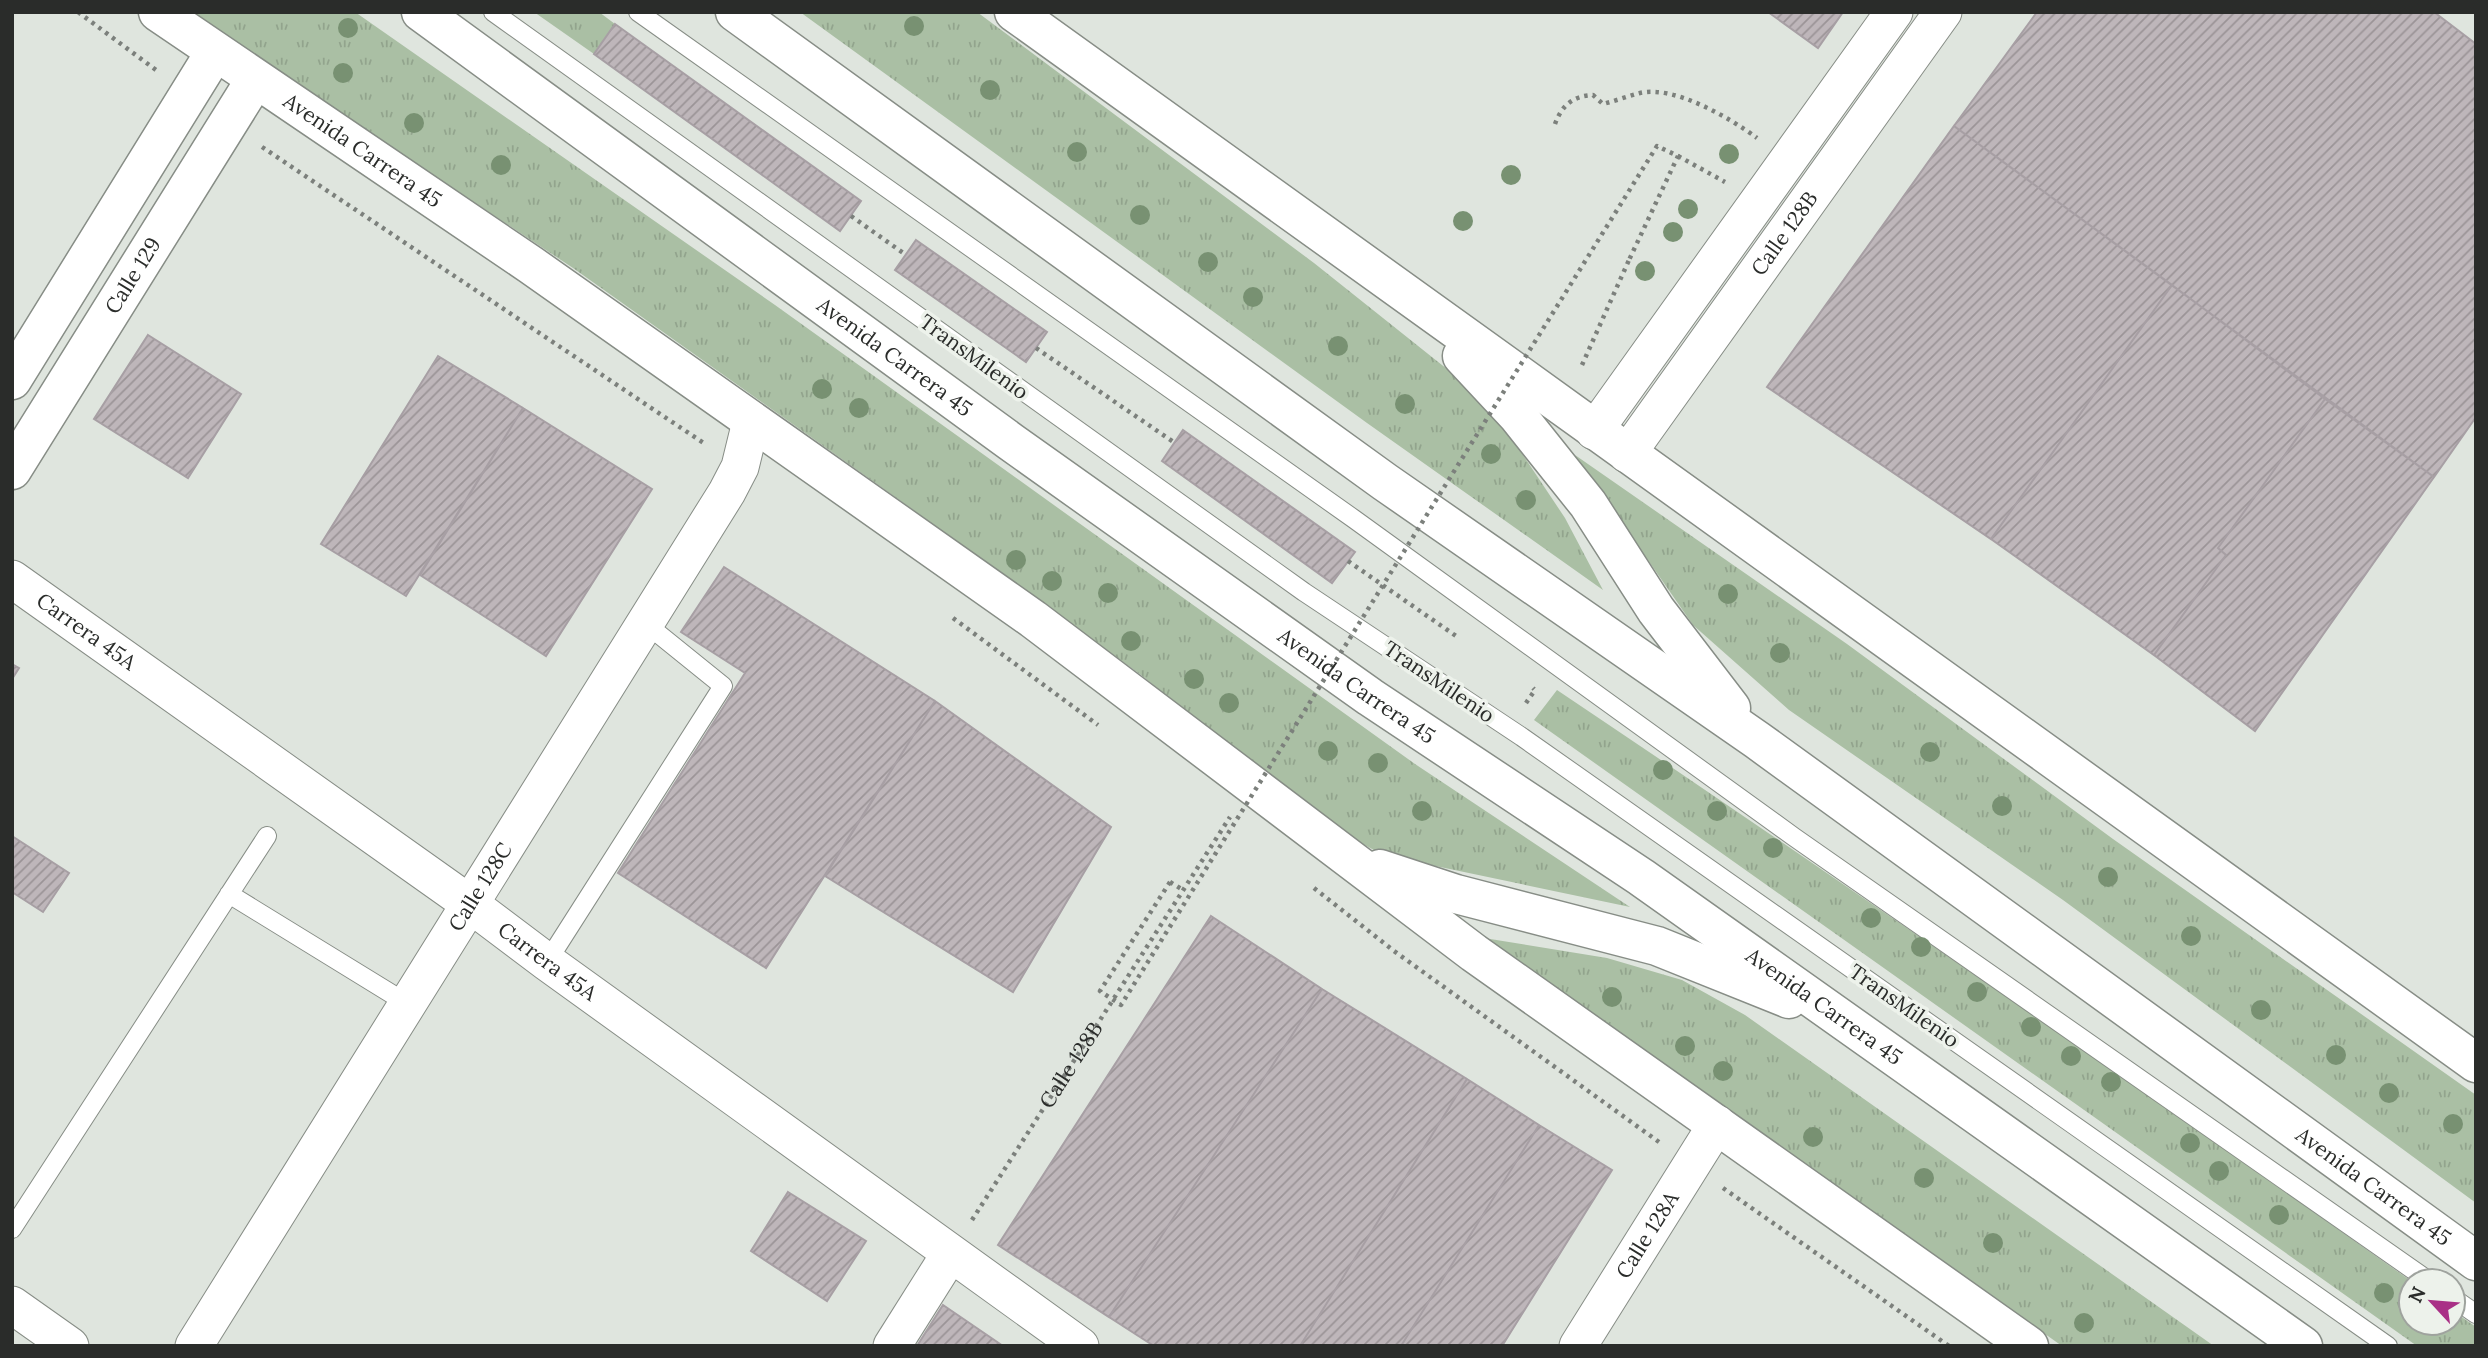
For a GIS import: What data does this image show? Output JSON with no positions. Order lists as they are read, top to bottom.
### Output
{
  "streets": {
    "main road": ["Avenida Carrera 45", "Calle 129"],
    "street": [
      "Calle 128B",
      "Carrera 45A",
      "Calle 128C",
      "Calle 128A"
    ],
    "lane": ["TransMilenio"]
  },
  "crossings": [
    ["Avenida Carrera 45", "Calle 128B"],
    ["Avenida Carrera 45", "Calle 129"],
    ["Avenida Carrera 45", "Calle 128C"],
    ["Avenida Carrera 45", "Calle 128A"],
    ["Calle 128B", "Carrera 45A"],
    ["Carrera 45A", "Calle 128C"]
  ],
  "north": "top left"
}
